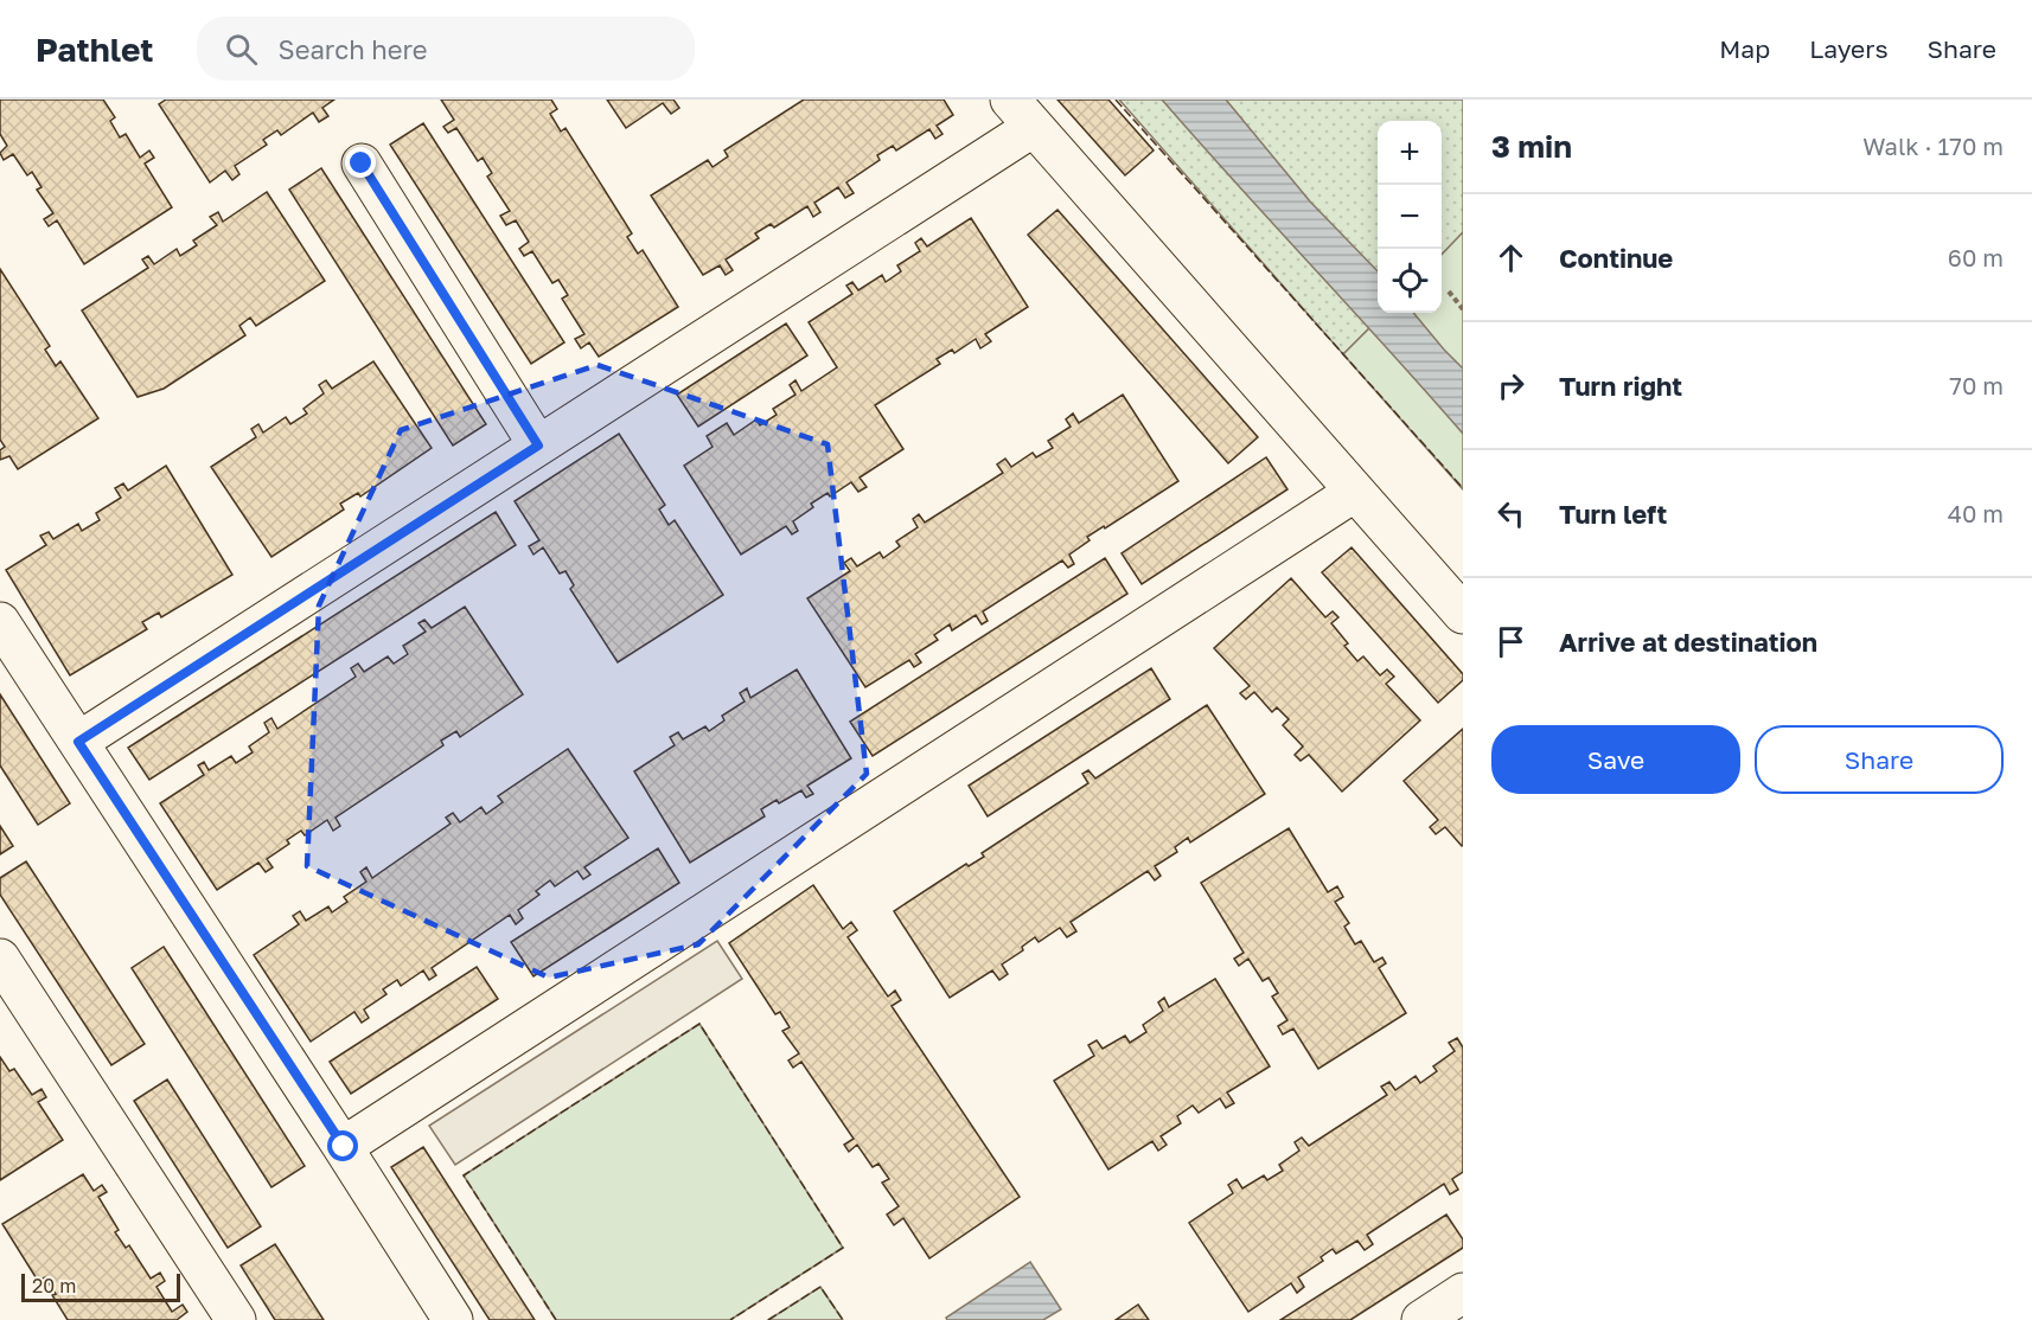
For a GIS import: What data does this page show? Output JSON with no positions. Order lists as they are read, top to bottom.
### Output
{
  "scale_bar": "20 m",
  "page": {
    "header": "Pathlet",
    "search": "Search here",
    "nav": ["Map", "Layers", "Share"],
    "heading": ["3 min", "Walk · 170 m"],
    "map_buttons": ["+", "−"],
    "list": [
      ["Continue", "60 m"],
      ["Turn right", "70 m"],
      ["Turn left", "40 m"],
      "Arrive at destination"
    ],
    "buttons": ["Save", "Share"],
    "scale": "20 m"
  }
}
